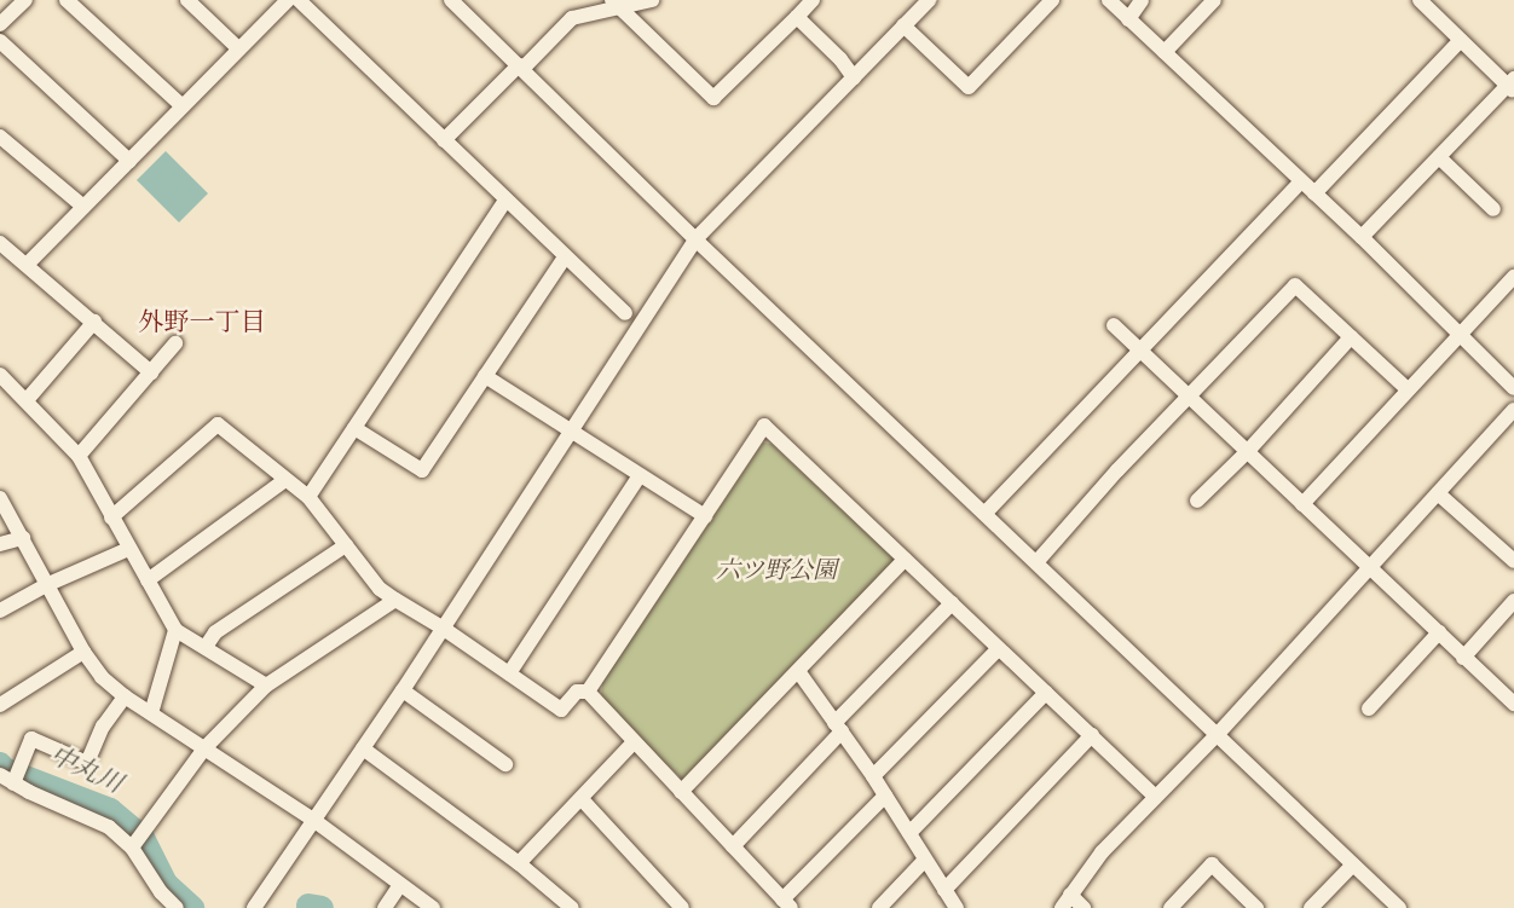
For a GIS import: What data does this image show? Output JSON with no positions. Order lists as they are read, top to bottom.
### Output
{
  "districts": ["外野一丁目"],
  "water": ["中丸川"],
  "parks": ["六ツ野公園"]
}
